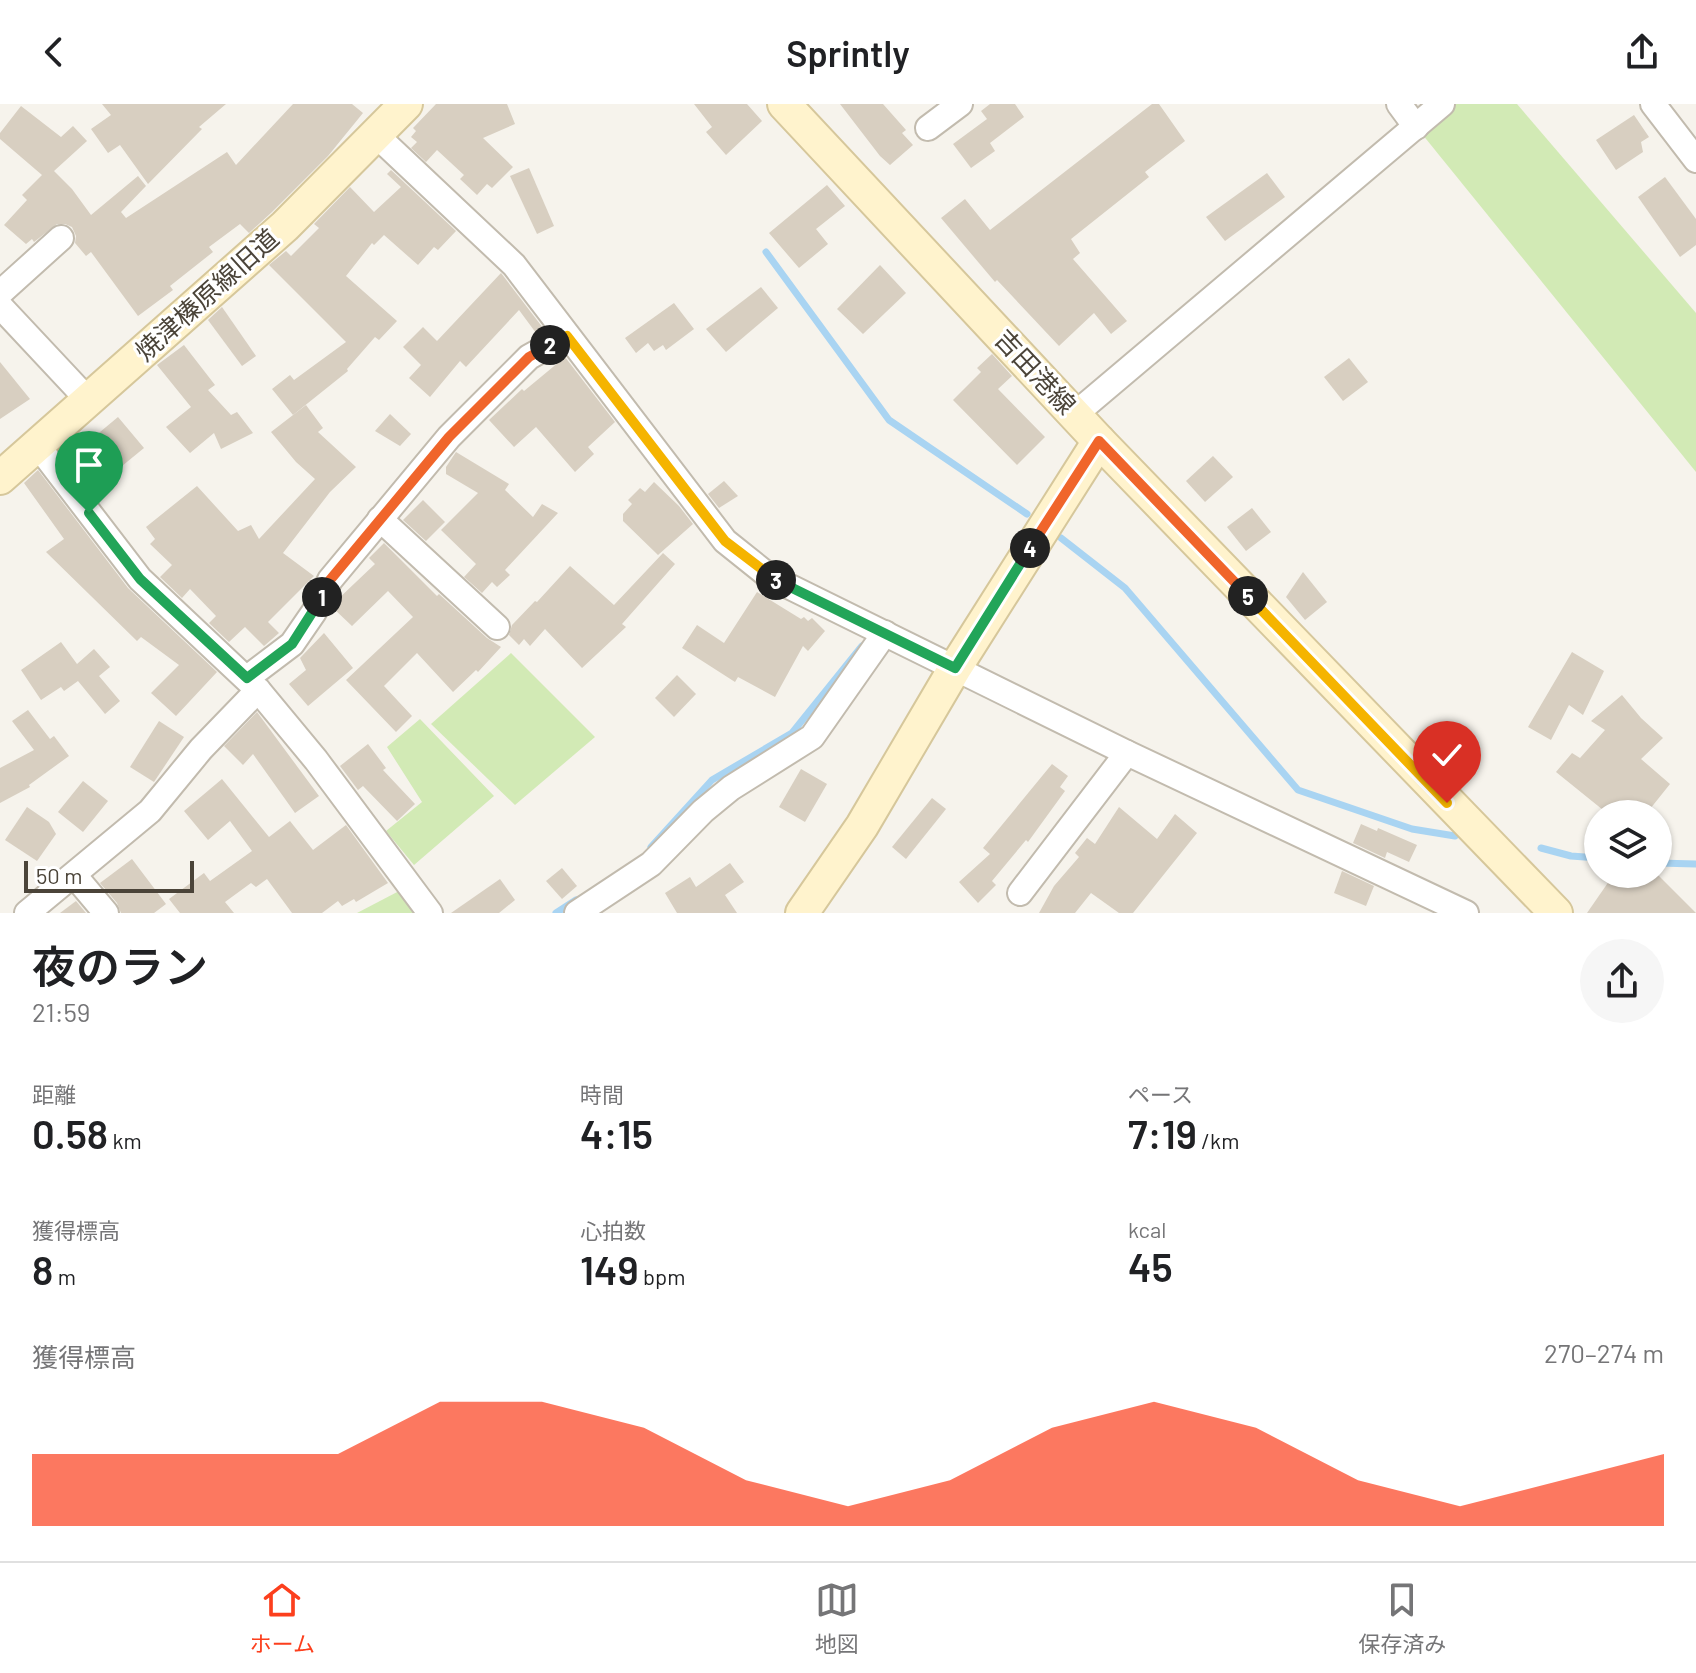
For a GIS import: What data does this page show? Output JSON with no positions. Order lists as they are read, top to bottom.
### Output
{
  "streets": {
    "street": ["焼津榛原線旧道", "吉田港線"]
  },
  "scale_bar": "50 m",
  "page": {
    "header": "Sprintly",
    "pins": [
      "2",
      "4",
      "3",
      "5",
      "1"
    ],
    "scale": "50 m",
    "heading": ["夜のラン", "21:59"],
    "stats": [
      ["距離", "0.58 km"],
      ["時間", "4:15"],
      ["ペース", "7:19 /km"],
      ["獲得標高", "8 m"],
      ["心拍数", "149 bpm"],
      ["kcal", "45"]
    ],
    "chart": ["獲得標高", "270–274 m"],
    "tabs": ["ホーム", "地図", "保存済み"]
  }
}
